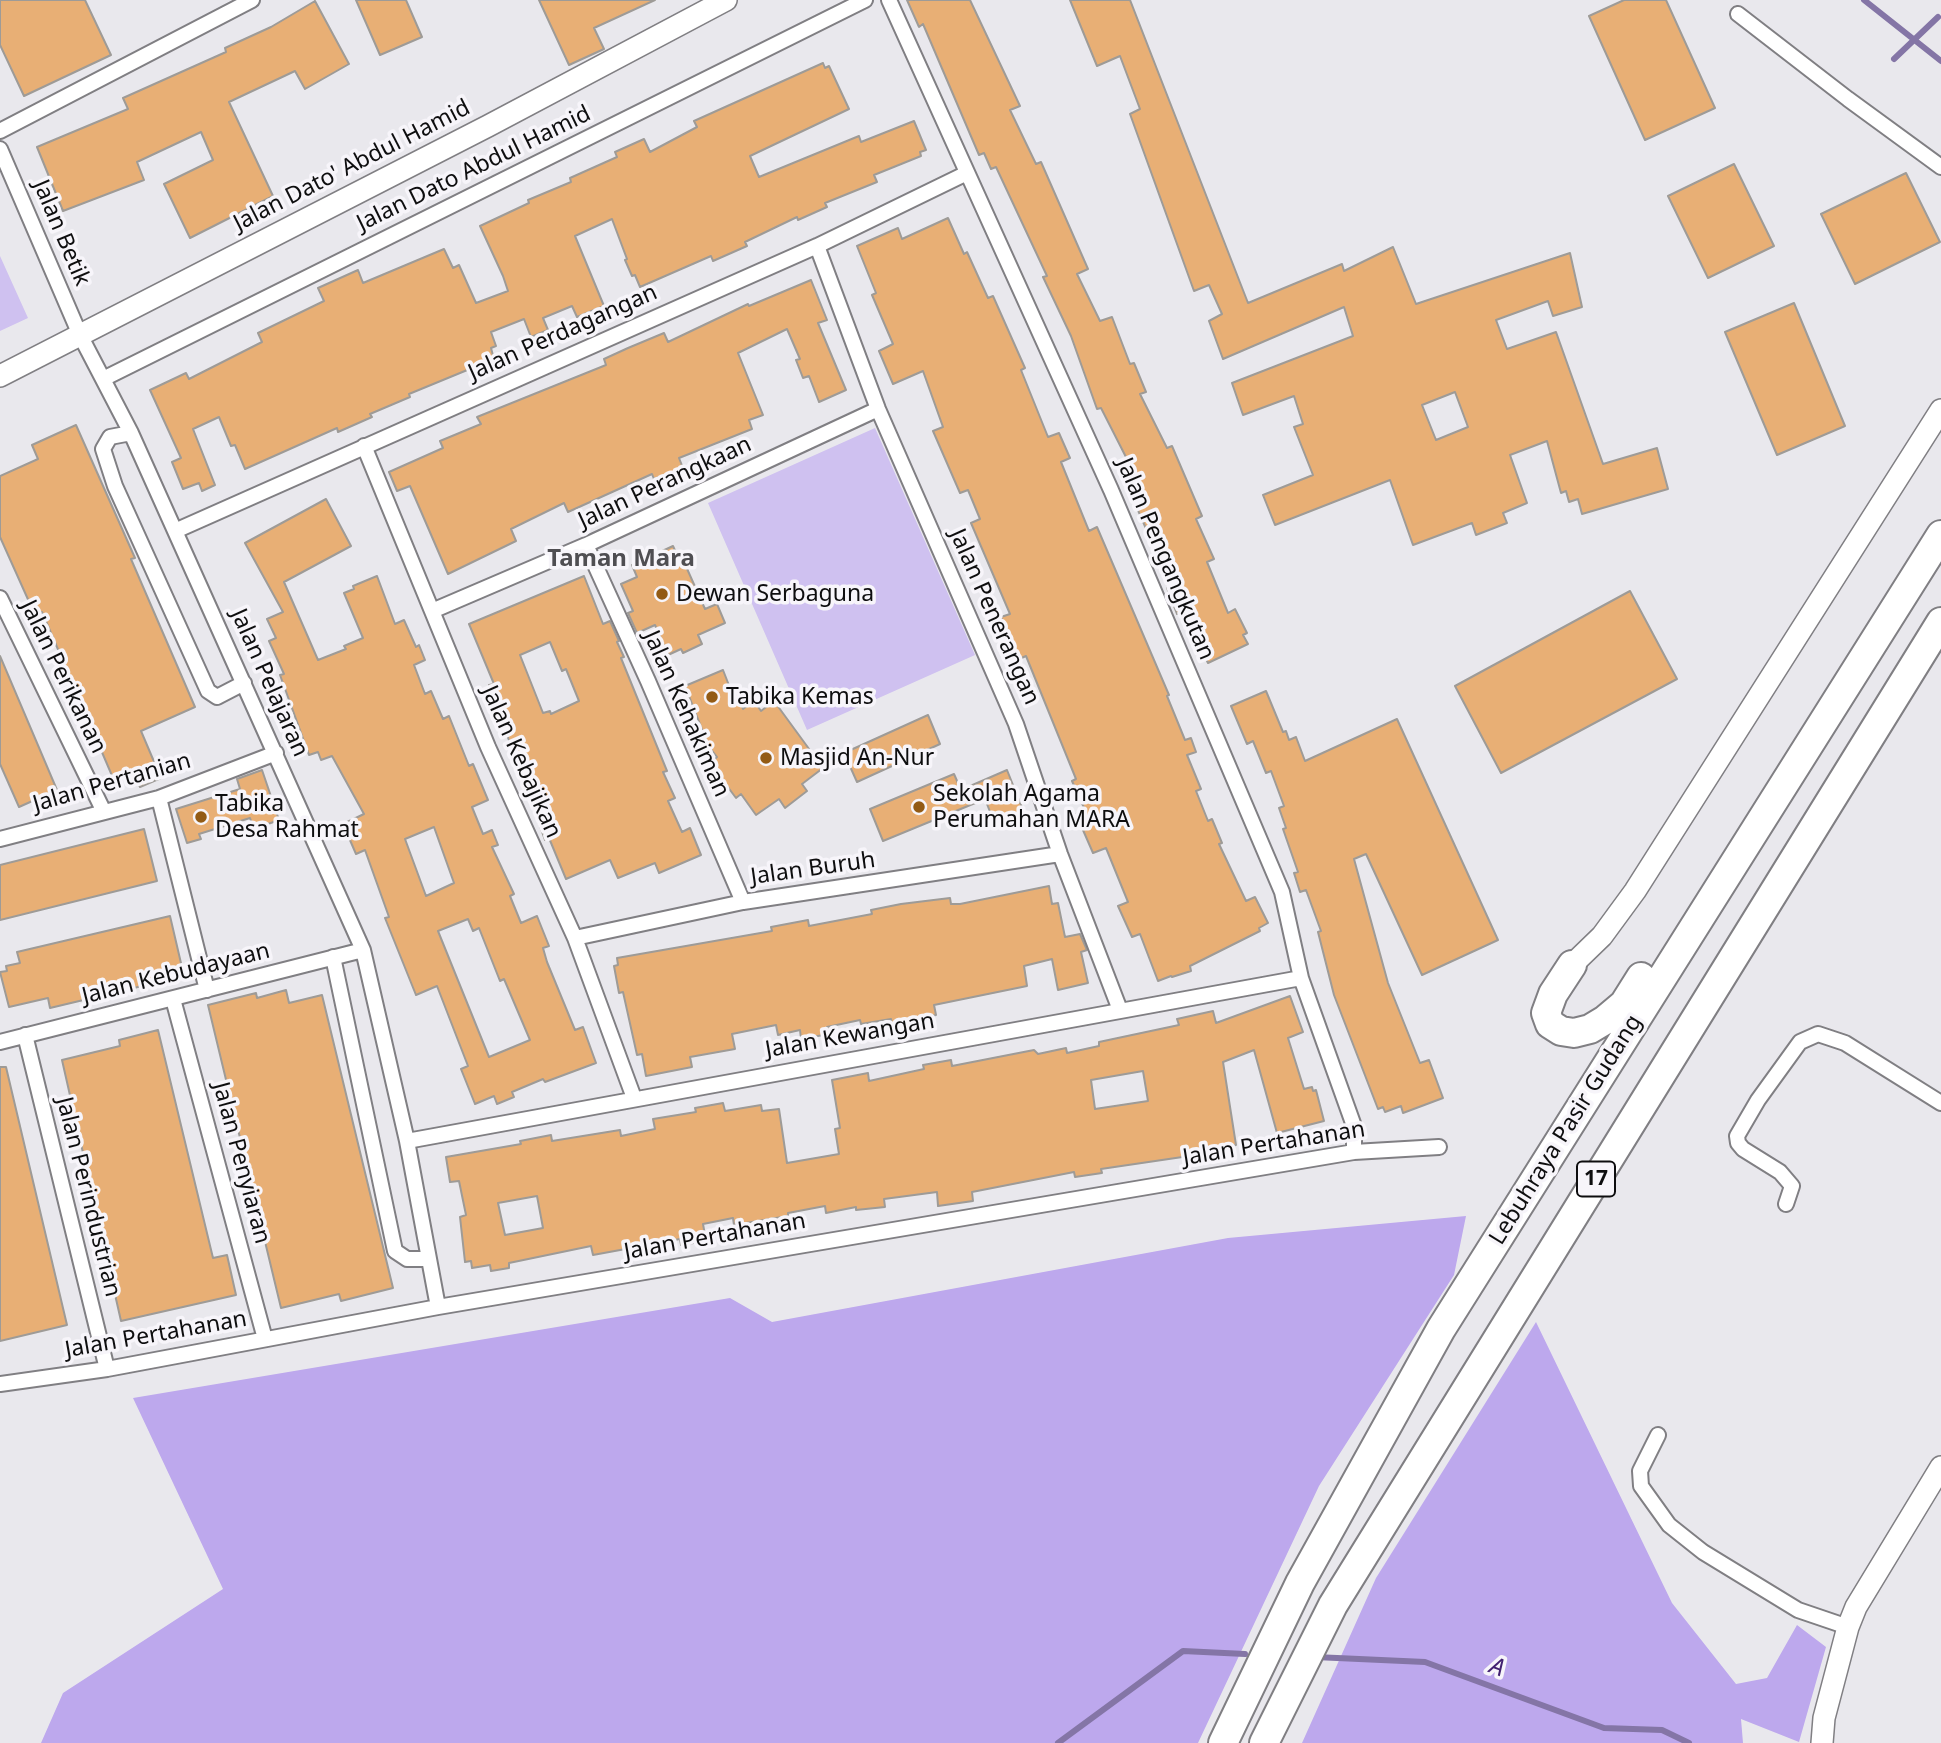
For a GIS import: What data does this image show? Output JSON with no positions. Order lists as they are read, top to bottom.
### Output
{
  "streets": {
    "highway": ["Lebuhraya Pasir Gudang", "17"],
    "street": [
      "Jalan Dato' Abdul Hamid",
      "Jalan Dato Abdul Hamid",
      "Jalan Betik",
      "Jalan Perdagangan",
      "Jalan Perangkaan",
      "Jalan Pengangkutan",
      "Jalan Penerangan",
      "Jalan Perikanan",
      "Jalan Pelajaran",
      "Jalan Kehakiman",
      "Jalan Kebajikan",
      "Jalan Pertanian",
      "Jalan Buruh",
      "Jalan Kebudayaan",
      "Jalan Kewangan",
      "Jalan Pertahanan",
      "Jalan Penyiaran",
      "Jalan Perindustrian"
    ]
  },
  "crossings": [
    ["Jalan Dato' Abdul Hamid", "Jalan Betik"],
    ["Jalan Dato' Abdul Hamid", "Jalan Pelajaran"],
    ["Jalan Dato Abdul Hamid", "Jalan Pelajaran"],
    ["Jalan Betik", "Jalan Pelajaran"],
    ["Jalan Perdagangan", "Jalan Pengangkutan"],
    ["Jalan Perdagangan", "Jalan Penerangan"],
    ["Jalan Perdagangan", "Jalan Pelajaran"],
    ["Jalan Perdagangan", "Jalan Kebajikan"],
    ["Jalan Perangkaan", "Jalan Penerangan"],
    ["Jalan Perangkaan", "Jalan Kehakiman"],
    ["Jalan Perangkaan", "Jalan Kebajikan"],
    ["Jalan Pengangkutan", "Jalan Kewangan"],
    ["Jalan Pengangkutan", "Jalan Pertahanan"],
    ["Jalan Penerangan", "Jalan Buruh"],
    ["Jalan Penerangan", "Jalan Kewangan"],
    ["Jalan Perikanan", "Jalan Pertanian"],
    ["Jalan Pelajaran", "Jalan Pertanian"],
    ["Jalan Pelajaran", "Jalan Kebudayaan"],
    ["Jalan Pelajaran", "Jalan Kewangan"],
    ["Jalan Pelajaran", "Jalan Pertahanan"],
    ["Jalan Kehakiman", "Jalan Buruh"],
    ["Jalan Kebajikan", "Jalan Buruh"],
    ["Jalan Kebajikan", "Jalan Kewangan"],
    ["Jalan Kebudayaan", "Jalan Penyiaran"],
    ["Jalan Kebudayaan", "Jalan Perindustrian"],
    ["Jalan Pertahanan", "Jalan Penyiaran"],
    ["Jalan Pertahanan", "Jalan Perindustrian"]
  ],
  "districts": ["Taman Mara"],
  "water": ["A"],
  "places": [
    "Dewan Serbaguna",
    "Tabika Kemas",
    "Masjid An-Nur",
    "Sekolah Agama Perumahan MARA",
    "Tabika Desa Rahmat"
  ]
}
